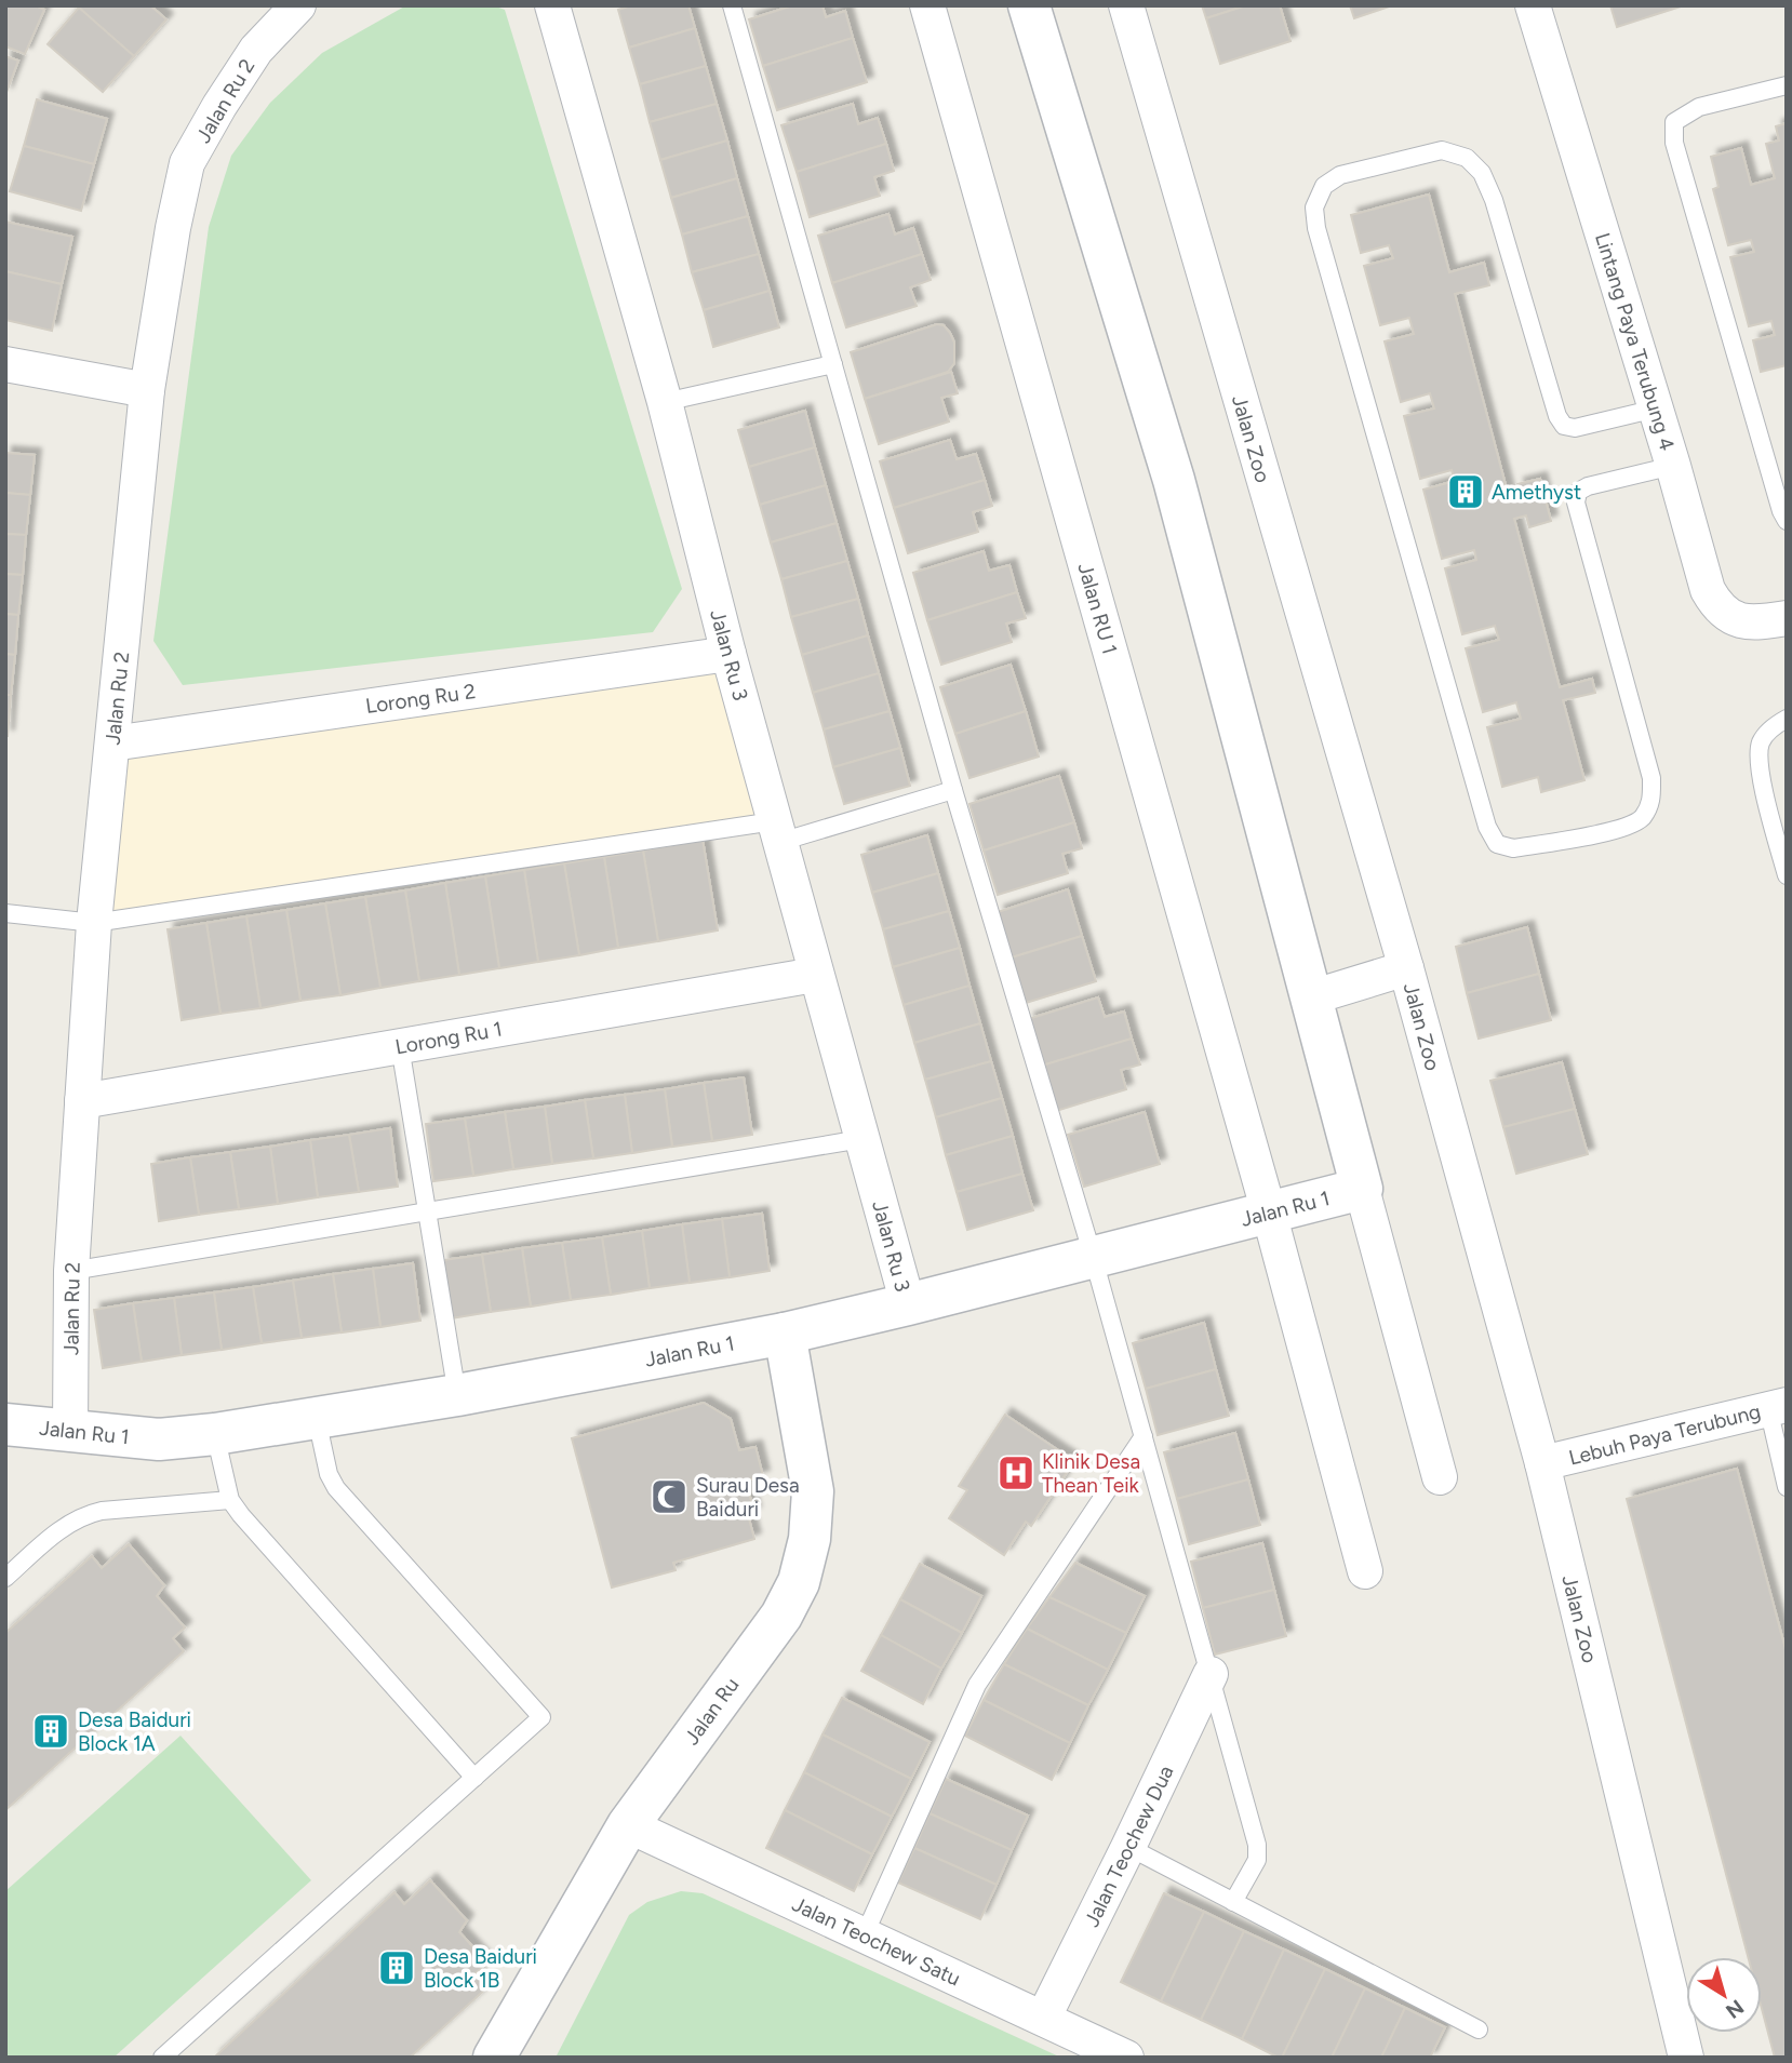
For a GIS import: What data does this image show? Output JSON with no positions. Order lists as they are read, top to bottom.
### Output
{
  "streets": {
    "street": [
      "Jalan Ru 2",
      "Lintang Paya Terubung 4",
      "Jalan Zoo",
      "Jalan RU 1",
      "Jalan Ru 3",
      "Lorong Ru 2",
      "Lorong Ru 1",
      "Jalan Ru 1",
      "Lebuh Paya Terubung",
      "Jalan Ru",
      "Jalan Teochew Dua",
      "Jalan Teochew Satu"
    ]
  },
  "crossings": [
    ["Jalan Ru 2", "Lorong Ru 2"],
    ["Jalan Ru 2", "Lorong Ru 1"],
    ["Jalan Ru 2", "Jalan Ru 1"],
    ["Jalan Zoo", "Lebuh Paya Terubung"],
    ["Jalan RU 1", "Jalan Ru 1"],
    ["Jalan Ru 3", "Lorong Ru 2"],
    ["Jalan Ru 3", "Lorong Ru 1"],
    ["Jalan Ru 3", "Jalan Ru 1"],
    ["Jalan Ru 1", "Jalan Ru"],
    ["Jalan Ru", "Jalan Teochew Satu"],
    ["Jalan Teochew Dua", "Jalan Teochew Satu"]
  ],
  "places": {
    "building": ["Amethyst", "Desa Baiduri Block 1A", "Desa Baiduri Block 1B"],
    "hospital": ["Klinik Desa Thean Teik"],
    "mosque": ["Surau Desa Baiduri"]
  },
  "north": "bottom right"
}
